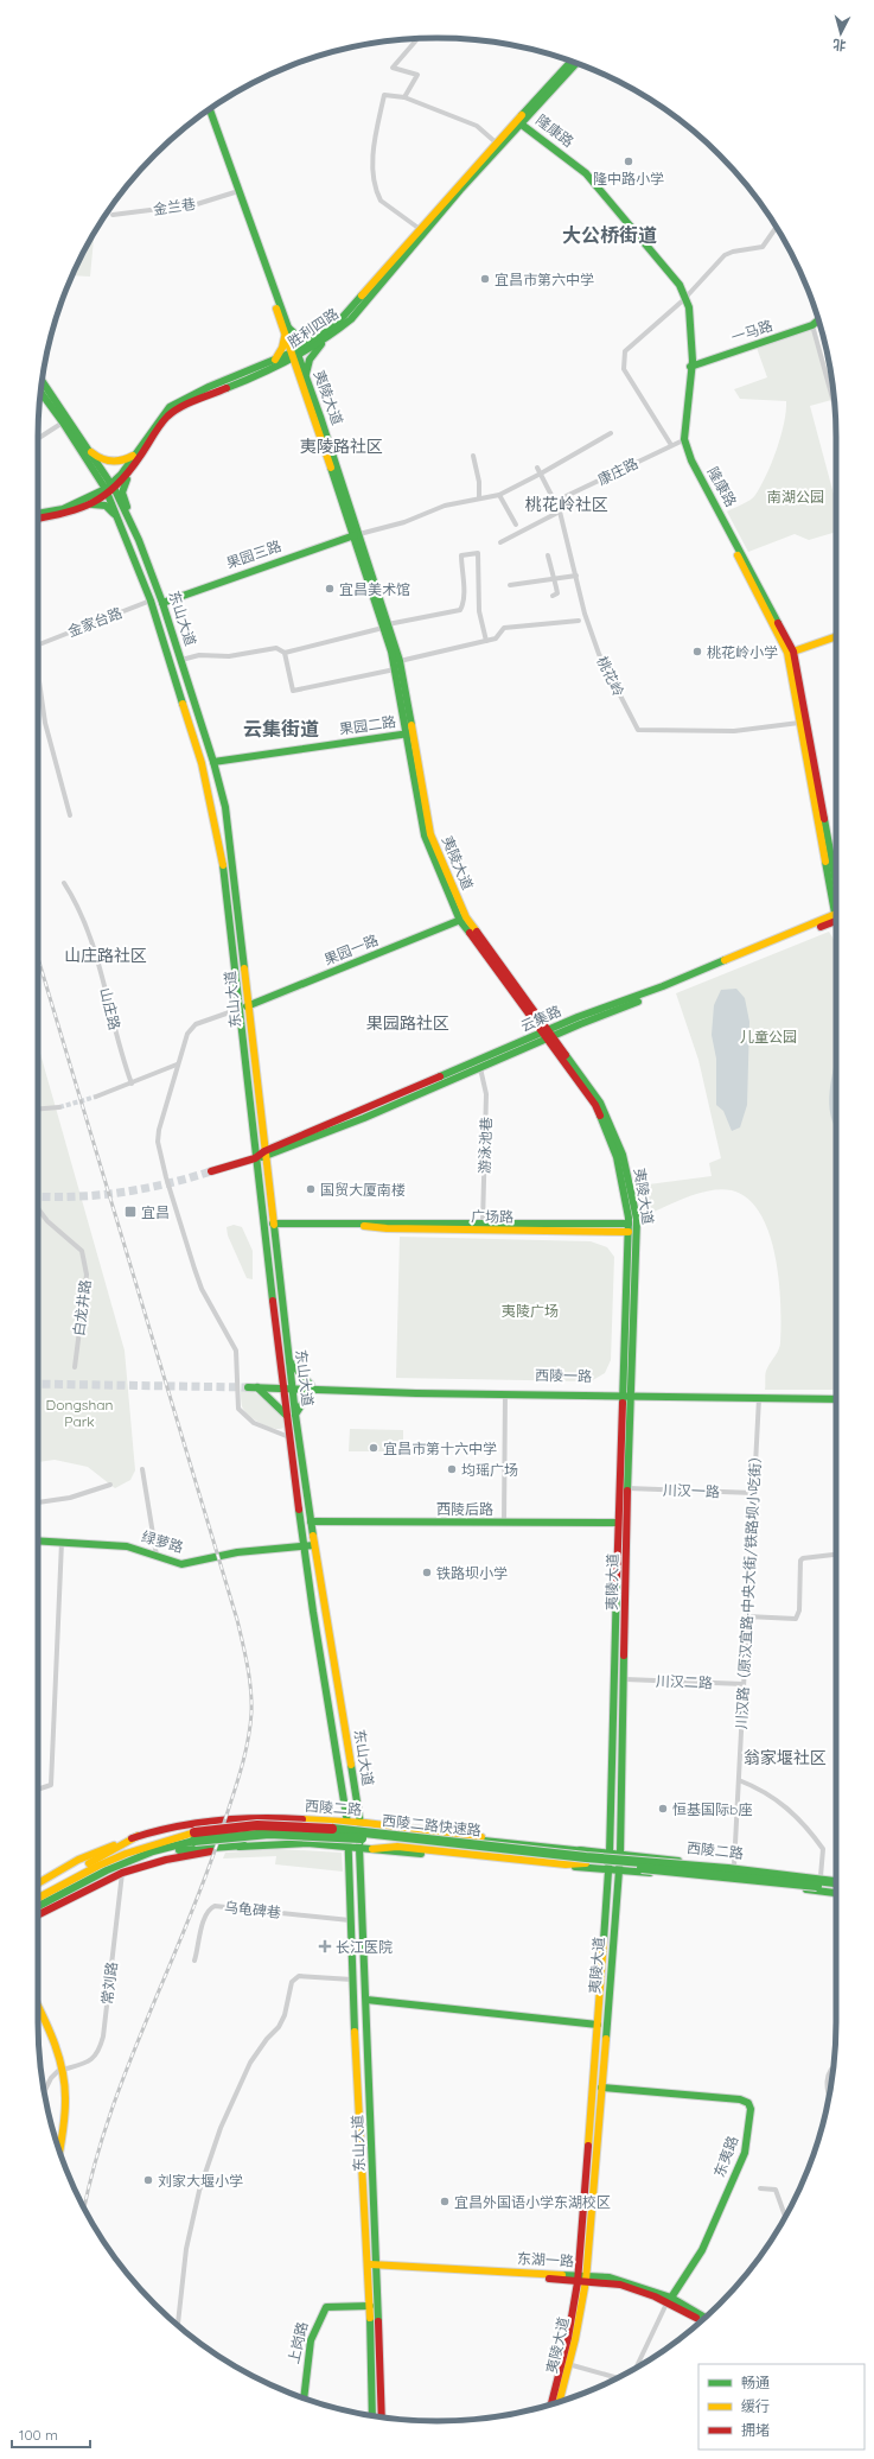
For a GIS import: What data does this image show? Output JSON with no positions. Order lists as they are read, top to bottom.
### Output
{
  "streets": {
    "main road": [
      "隆康路",
      "胜利四路",
      "一马路",
      "夷陵大道",
      "果园三路",
      "东山大道",
      "果园二路",
      "果园一路",
      "云集路",
      "广场路",
      "西陵一路",
      "西陵后路",
      "绿萝路",
      "西陵二路",
      "西陵二路快速路",
      "东夷路",
      "上岗路"
    ],
    "street": [
      "金兰巷",
      "康庄路",
      "金家台路",
      "桃花岭",
      "山庄路",
      "游泳池巷",
      "白龙井路",
      "川汉一路",
      "川汉路（原汉宜路·中央大街/铁路坝小吃街）",
      "川汉二路",
      "乌龟碑巷",
      "常刘路"
    ]
  },
  "crossings": [
    ["隆康路", "胜利四路"],
    ["隆康路", "一马路"],
    ["隆康路", "康庄路"],
    ["隆康路", "桃花岭"],
    ["金兰巷", "夷陵大道"],
    ["胜利四路", "夷陵大道"],
    ["胜利四路", "东山大道"],
    ["夷陵大道", "果园三路"],
    ["夷陵大道", "果园二路"],
    ["夷陵大道", "果园一路"],
    ["夷陵大道", "云集路"],
    ["夷陵大道", "广场路"],
    ["夷陵大道", "西陵一路"],
    ["夷陵大道", "川汉一路"],
    ["夷陵大道", "西陵后路"],
    ["夷陵大道", "川汉二路"],
    ["夷陵大道", "西陵二路"],
    ["夷陵大道", "东夷路"],
    ["康庄路", "桃花岭"],
    ["果园三路", "东山大道"],
    ["东山大道", "金家台路"],
    ["东山大道", "果园二路"],
    ["东山大道", "果园一路"],
    ["东山大道", "云集路"],
    ["东山大道", "广场路"],
    ["东山大道", "西陵一路"],
    ["东山大道", "西陵后路"],
    ["东山大道", "绿萝路"],
    ["东山大道", "西陵二路"],
    ["东山大道", "西陵二路快速路"],
    ["东山大道", "乌龟碑巷"],
    ["东山大道", "上岗路"],
    ["云集路", "游泳池巷"],
    ["游泳池巷", "广场路"],
    ["西陵一路", "川汉路（原汉宜路·中央大街/铁路坝小吃街）"],
    ["川汉一路", "川汉路（原汉宜路·中央大街/铁路坝小吃街）"],
    ["川汉路（原汉宜路·中央大街/铁路坝小吃街）", "川汉二路"],
    ["川汉路（原汉宜路·中央大街/铁路坝小吃街）", "西陵二路"],
    ["西陵二路", "西陵二路快速路"],
    ["西陵二路", "常刘路"]
  ],
  "districts": [
    "大公桥街道",
    "夷陵路社区",
    "桃花岭社区",
    "云集街道",
    "山庄路社区",
    "果园路社区",
    "翁家堰社区"
  ],
  "parks": [
    "南湖公园",
    "儿童公园",
    "夷陵广场",
    "Dongshan Park"
  ],
  "places": {
    "other": [
      "隆中路小学",
      "宜昌市第六中学",
      "宜昌美术馆",
      "桃花岭小学",
      "国贸大厦南楼",
      "宜昌市第十六中学",
      "均瑶广场",
      "铁路坝小学",
      "恒基国际b座",
      "刘家大堰小学",
      "宜昌外国语小学东湖校区"
    ],
    "transit": ["宜昌"],
    "health": ["长江医院"]
  },
  "legend": ["畅通", "缓行", "拥堵"],
  "scale_bar": "100 m",
  "north": "bottom"
}
